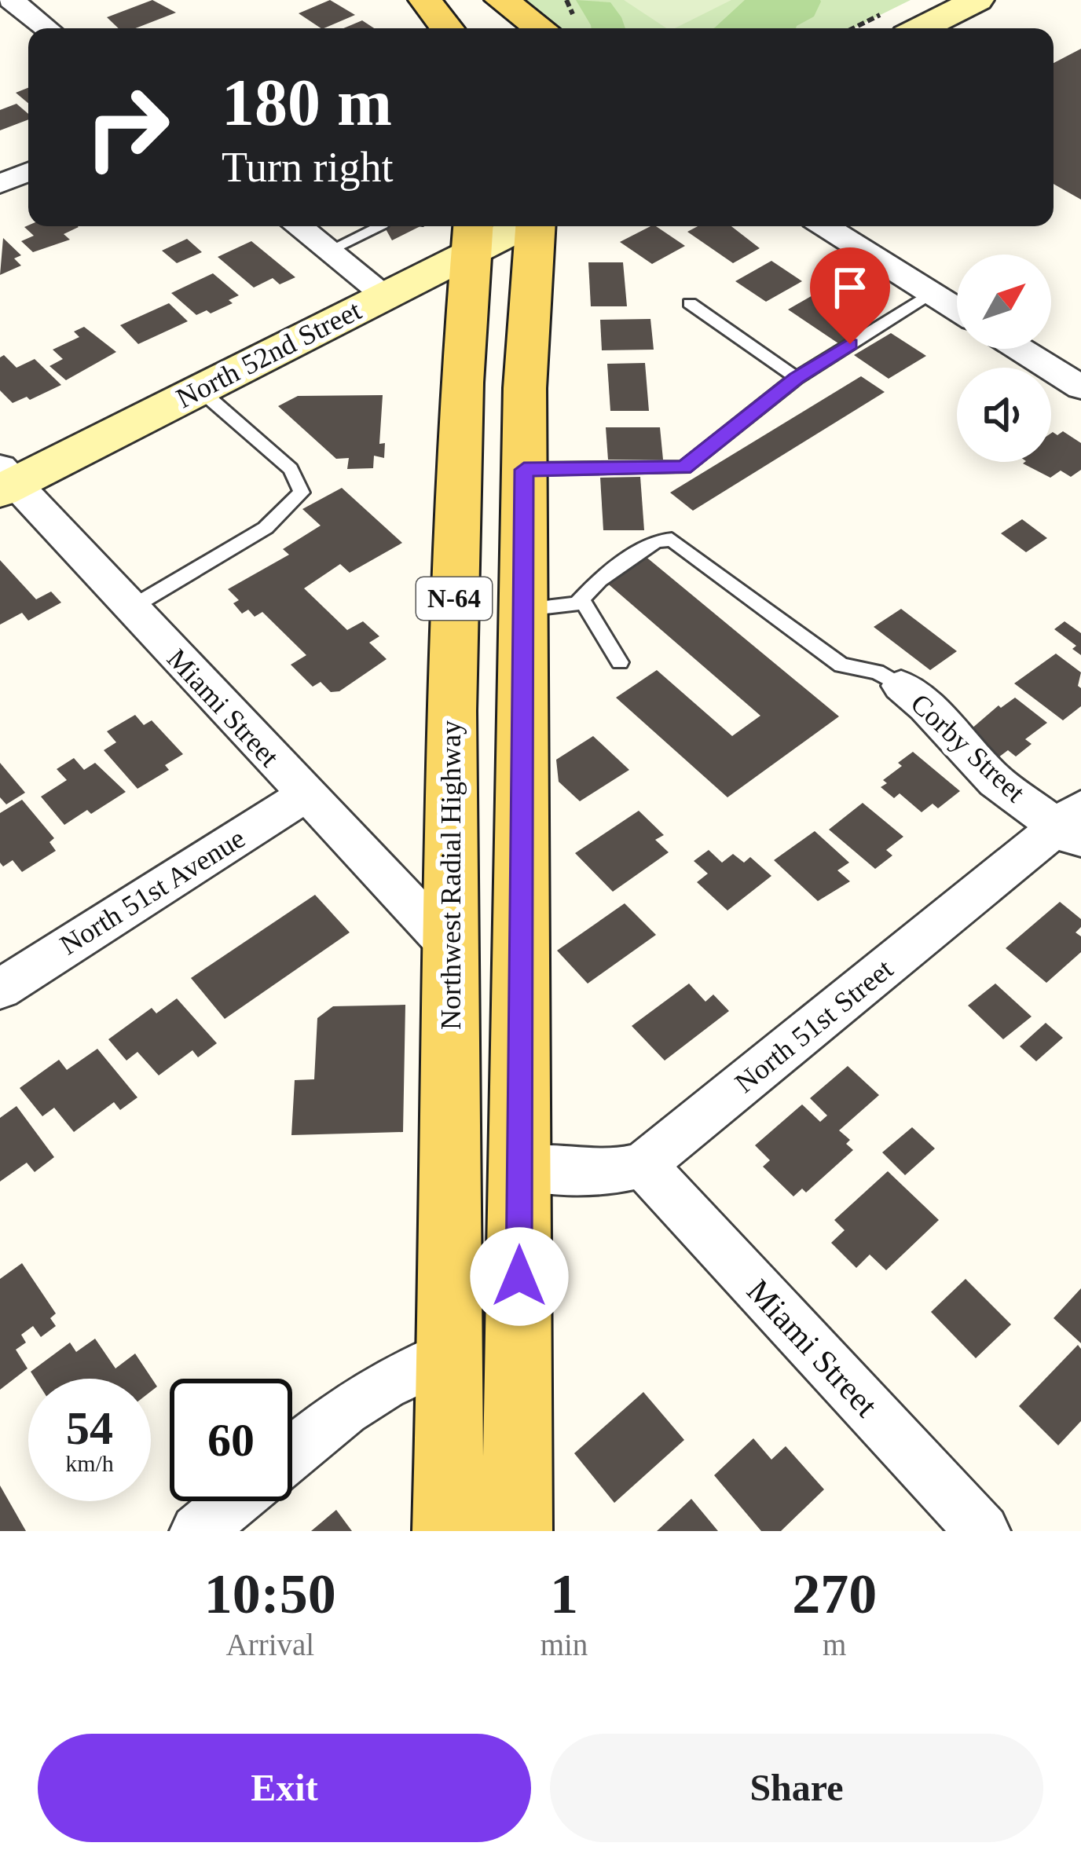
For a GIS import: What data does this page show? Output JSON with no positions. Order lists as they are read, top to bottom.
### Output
{
  "streets": {
    "main road": ["N-64", "Northwest Radial Highway"],
    "street": [
      "North 52nd Street",
      "Miami Street",
      "Corby Street",
      "North 51st Avenue",
      "North 51st Street"
    ]
  },
  "crossings": [
    ["North 52nd Street", "Miami Street"],
    ["North 52nd Street", "Northwest Radial Highway"],
    ["Miami Street", "Northwest Radial Highway"],
    ["Miami Street", "North 51st Avenue"],
    ["Miami Street", "North 51st Street"],
    ["Corby Street", "North 51st Street"]
  ],
  "north": "top right",
  "page": {
    "turn": ["180 m", "Turn right"],
    "speed": "54 km/h",
    "limit": "60",
    "eta": [
      "10:50",
      "Arrival",
      "1",
      "min",
      "270",
      "m"
    ],
    "buttons": ["Exit", "Share"]
  }
}
